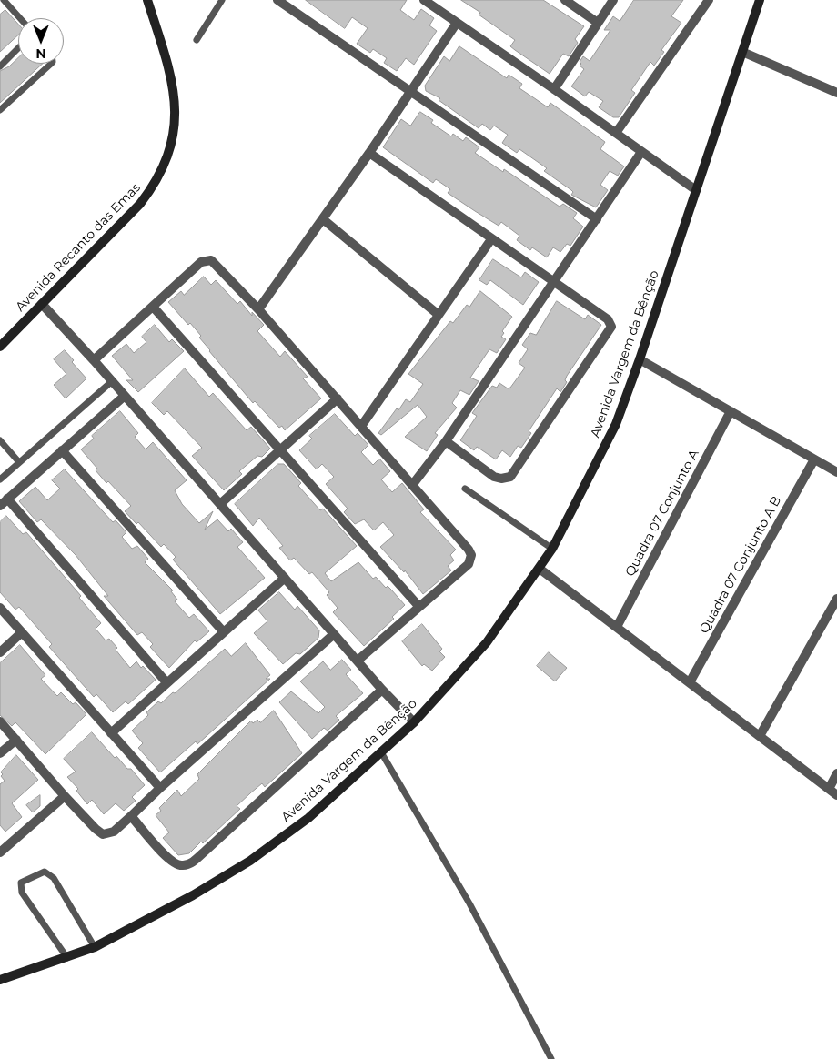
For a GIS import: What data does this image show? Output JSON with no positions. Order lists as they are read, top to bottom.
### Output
{
  "streets": {
    "street": [
      "Avenida Recanto das Emas",
      "Avenida Vargem da Bênção",
      "Quadra 07 Conjunto A",
      "Quadra 07 Conjunto A B"
    ]
  },
  "north": "bottom"
}
